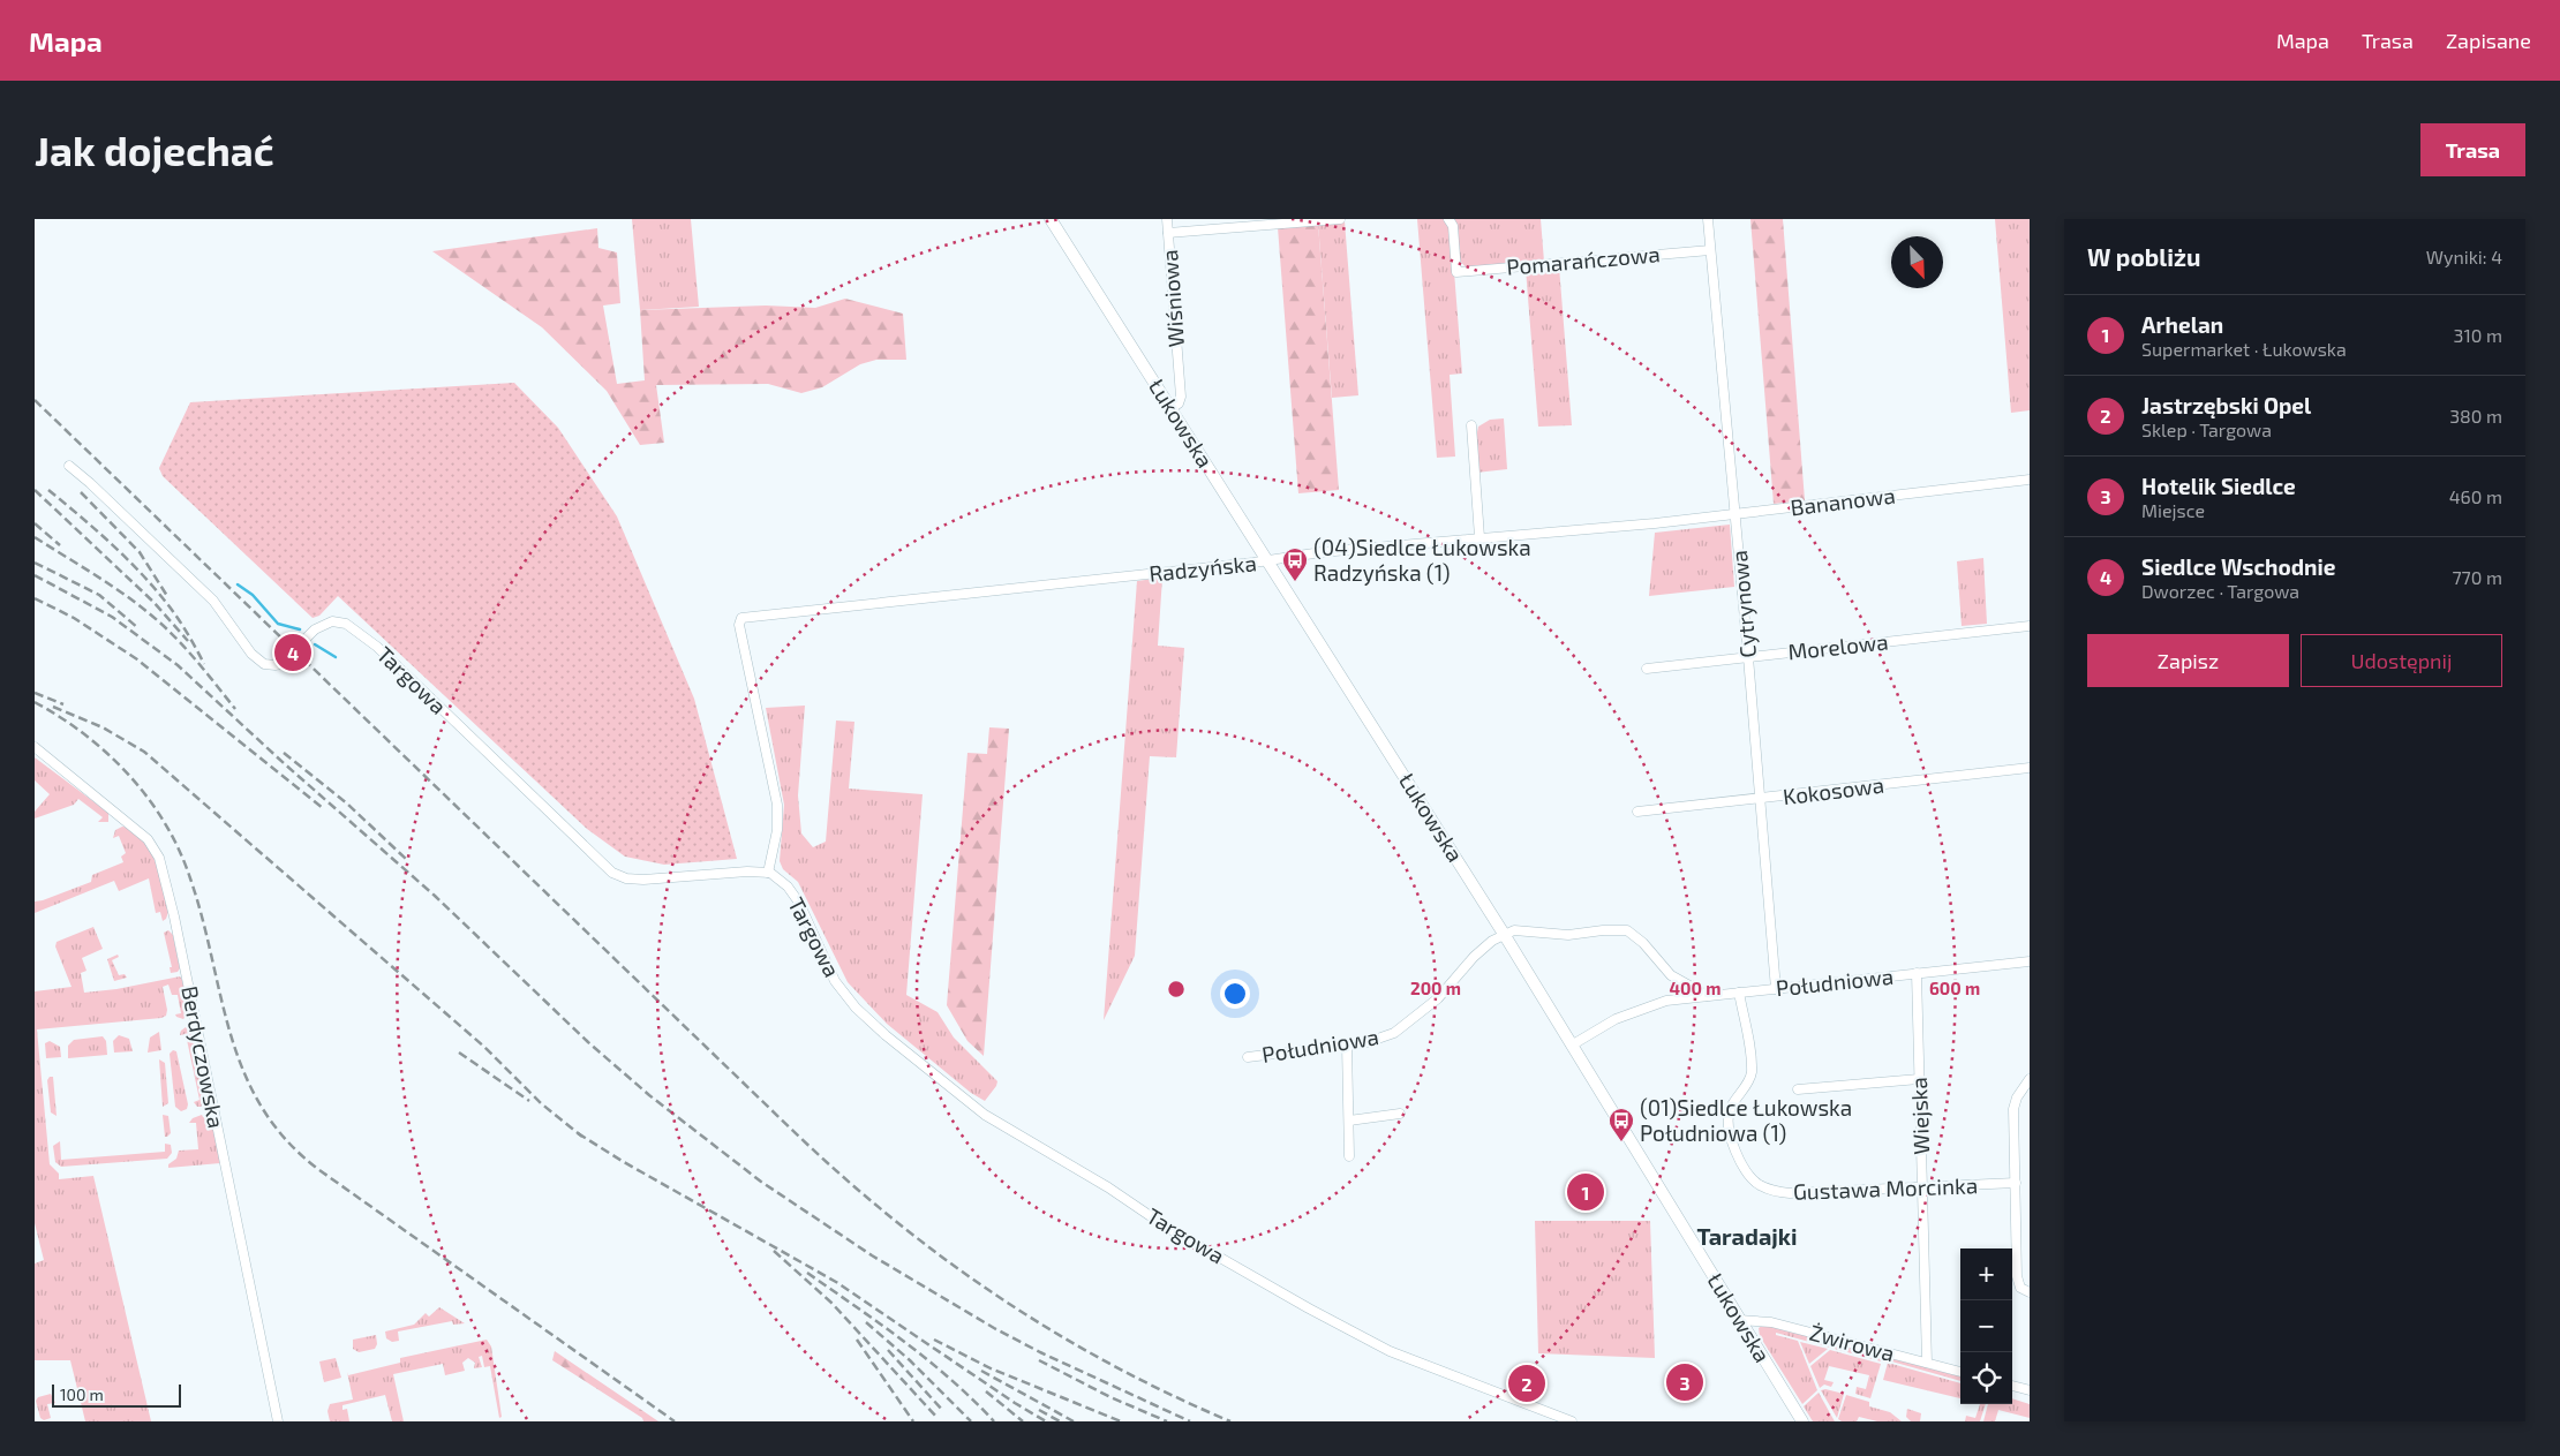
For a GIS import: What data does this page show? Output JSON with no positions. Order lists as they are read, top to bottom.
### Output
{
  "streets": {
    "main road": ["Łukowska"],
    "street": [
      "Pomarańczowa",
      "Wiśniowa",
      "Bananowa",
      "Radzyńska",
      "Cytrynowa",
      "Morelowa",
      "Targowa",
      "Kokosowa",
      "Południowa",
      "Berdyczowska",
      "Wiejska",
      "Gustawa Morcinka",
      "Żwirowa"
    ]
  },
  "crossings": [
    ["Pomarańczowa", "Cytrynowa"],
    ["Wiśniowa", "Łukowska"],
    ["Łukowska", "Radzyńska"],
    ["Łukowska", "Południowa"],
    ["Łukowska", "Żwirowa"],
    ["Bananowa", "Radzyńska"],
    ["Bananowa", "Cytrynowa"],
    ["Radzyńska", "Targowa"],
    ["Cytrynowa", "Morelowa"],
    ["Cytrynowa", "Kokosowa"],
    ["Cytrynowa", "Południowa"],
    ["Południowa", "Wiejska"],
    ["Południowa", "Gustawa Morcinka"],
    ["Wiejska", "Gustawa Morcinka"],
    ["Wiejska", "Żwirowa"]
  ],
  "districts": ["Taradajki"],
  "places": {
    "bus stop": ["(04)Siedlce Łukowska Radzyńska (1)", "(01)Siedlce Łukowska Południowa (1)"]
  },
  "scale_bar": "100 m",
  "north": "bottom right",
  "page": {
    "header": "Mapa",
    "nav": ["Mapa", "Trasa", "Zapisane"],
    "buttons": [
      "Trasa",
      ["Zapisz", "Udostępnij"]
    ],
    "title": "Jak dojechać",
    "heading": ["W pobliżu", "Wyniki: 4"],
    "list": [
      {
        "mark": "1",
        "name": "Arhelan",
        "note": "Supermarket · Łukowska",
        "value": "310 m"
      },
      {
        "mark": "2",
        "name": "Jastrzębski Opel",
        "note": "Sklep · Targowa",
        "value": "380 m"
      },
      {
        "mark": "3",
        "name": "Hotelik Siedlce",
        "note": "Miejsce",
        "value": "460 m"
      },
      {
        "mark": "4",
        "name": "Siedlce Wschodnie",
        "note": "Dworzec · Targowa",
        "value": "770 m"
      }
    ],
    "pins": [
      "4",
      "1",
      "3",
      "2"
    ],
    "map_buttons": ["+", "−"],
    "scale": "100 m"
  },
  "rings": ["200 m", "400 m", "600 m"]
}
